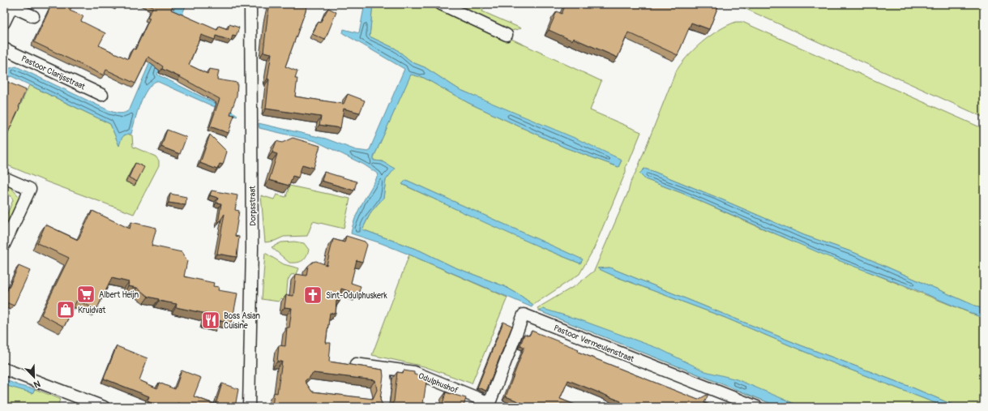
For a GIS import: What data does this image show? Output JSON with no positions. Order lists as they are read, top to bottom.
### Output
{
  "streets": {
    "street": [
      "Pastoor Clarijsstraat",
      "Dorpsstraat",
      "Pastoor Vermeulenstraat",
      "Odulphushof"
    ]
  },
  "crossings": [
    ["Pastoor Vermeulenstraat", "Odulphushof"]
  ],
  "places": {
    "supermarket": ["Albert Heijn"],
    "church": ["Sint-Odulphuskerk"],
    "shop": ["Kruidvat"],
    "restaurant": ["Boss Asian Cuisine"]
  },
  "north": "bottom right"
}
